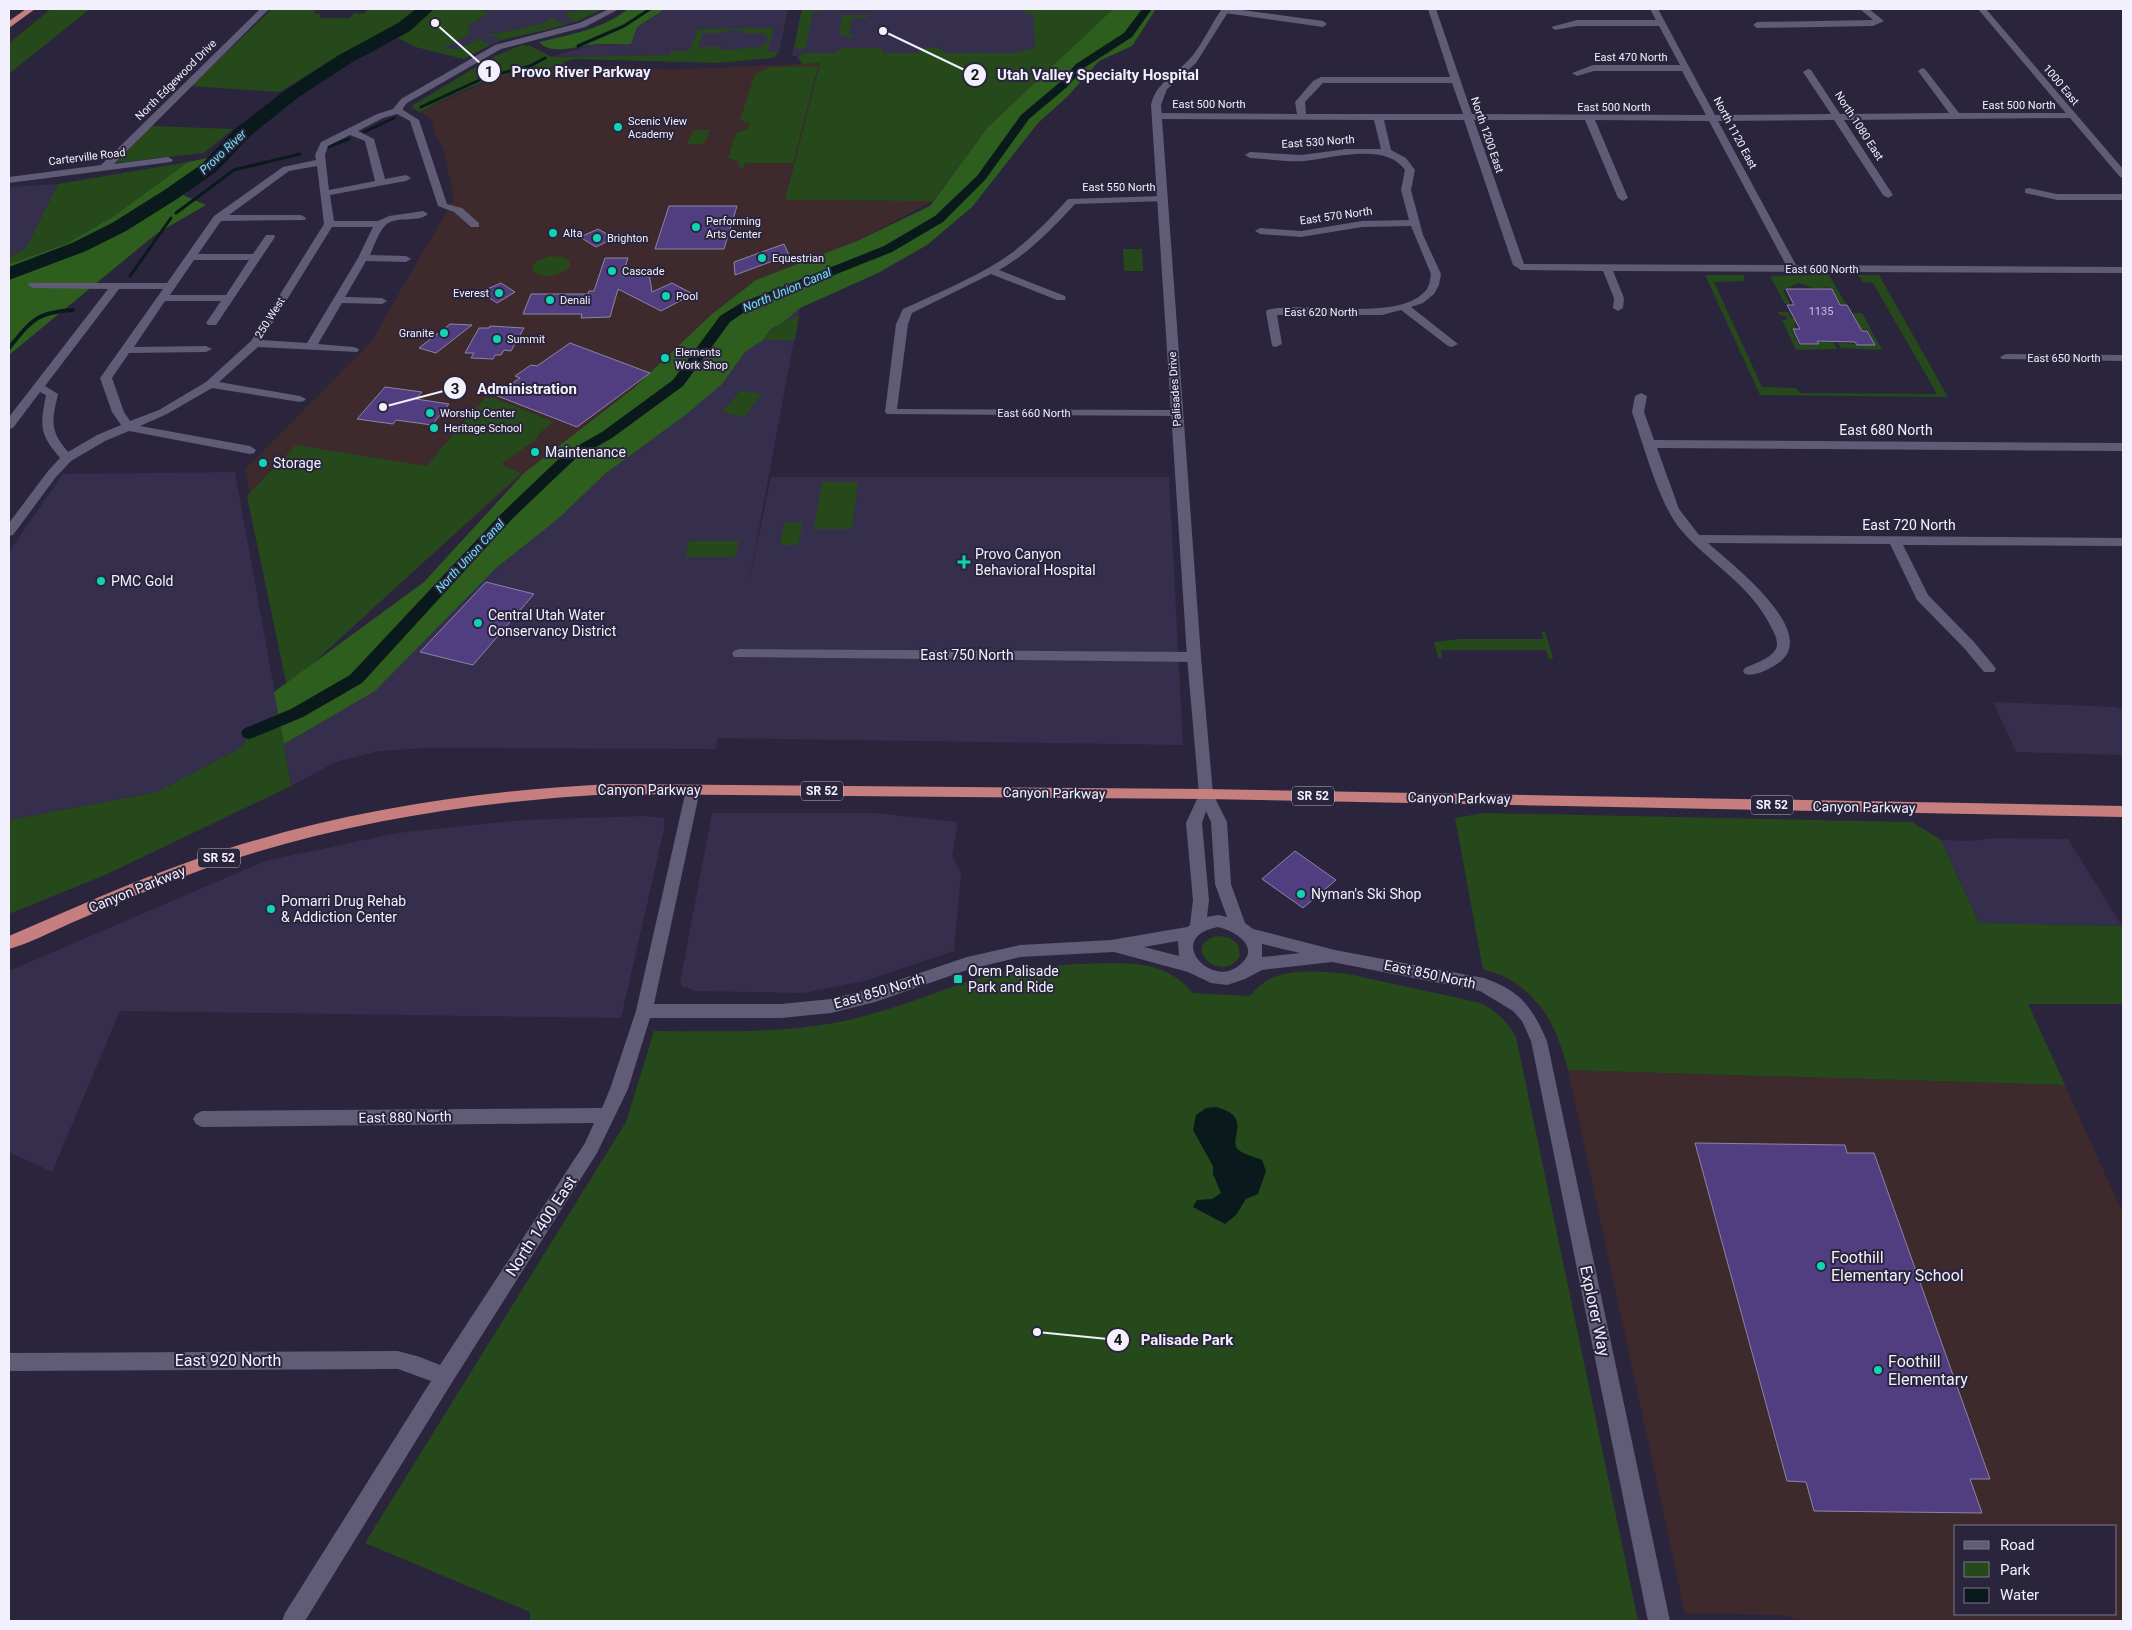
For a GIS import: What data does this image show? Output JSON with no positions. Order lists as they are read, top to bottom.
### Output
{
  "streets": {
    "highway": ["Canyon Parkway", "SR 52"],
    "street": [
      "East 470 North",
      "North Edgewood Drive",
      "1000 East",
      "East 500 North",
      "North 1080 East",
      "North 1120 East",
      "North 1200 East",
      "East 530 North",
      "Carterville Road",
      "East 550 North",
      "East 570 North",
      "East 600 North",
      "East 620 North",
      "250 West",
      "East 650 North",
      "Palisades Drive",
      "East 660 North",
      "East 680 North",
      "East 720 North",
      "East 750 North",
      "East 850 North",
      "East 880 North",
      "North 1400 East",
      "Explorer Way",
      "East 920 North"
    ]
  },
  "crossings": [
    ["East 470 North", "North 1120 East"],
    ["North Edgewood Drive", "Carterville Road"],
    ["1000 East", "East 500 North"],
    ["East 500 North", "North 1080 East"],
    ["East 500 North", "North 1120 East"],
    ["East 500 North", "North 1200 East"],
    ["East 500 North", "Palisades Drive"],
    ["North 1120 East", "East 600 North"],
    ["North 1200 East", "East 600 North"],
    ["East 550 North", "Palisades Drive"],
    ["East 550 North", "East 660 North"],
    ["Palisades Drive", "East 660 North"],
    ["Palisades Drive", "East 750 North"],
    ["Palisades Drive", "Canyon Parkway"],
    ["Palisades Drive", "East 850 North"],
    ["Canyon Parkway", "North 1400 East"],
    ["East 850 North", "North 1400 East"],
    ["East 850 North", "Explorer Way"],
    ["East 880 North", "North 1400 East"],
    ["North 1400 East", "East 920 North"]
  ],
  "water": ["Provo River", "North Union Canal"],
  "places": {
    "other": [
      "Provo River Parkway",
      "Utah Valley Specialty Hospital",
      "Scenic View Academy",
      "Performing Arts Center",
      "Alta",
      "Brighton",
      "Equestrian",
      "Cascade",
      "Everest",
      "Pool",
      "Denali",
      "Granite",
      "Summit",
      "Elements Work Shop",
      "Administration",
      "Worship Center",
      "Heritage School",
      "Maintenance",
      "Storage",
      "PMC Gold",
      "Central Utah Water Conservancy District",
      "Nyman's Ski Shop",
      "Pomarri Drug Rehab & Addiction Center",
      "Foothill Elementary School",
      "Palisade Park",
      "Foothill Elementary"
    ],
    "health": ["Provo Canyon Behavioral Hospital"],
    "transit": ["Orem Palisade Park and Ride"]
  },
  "house_numbers": ["1135"],
  "legend": ["Road", "Park", "Water"]
}
